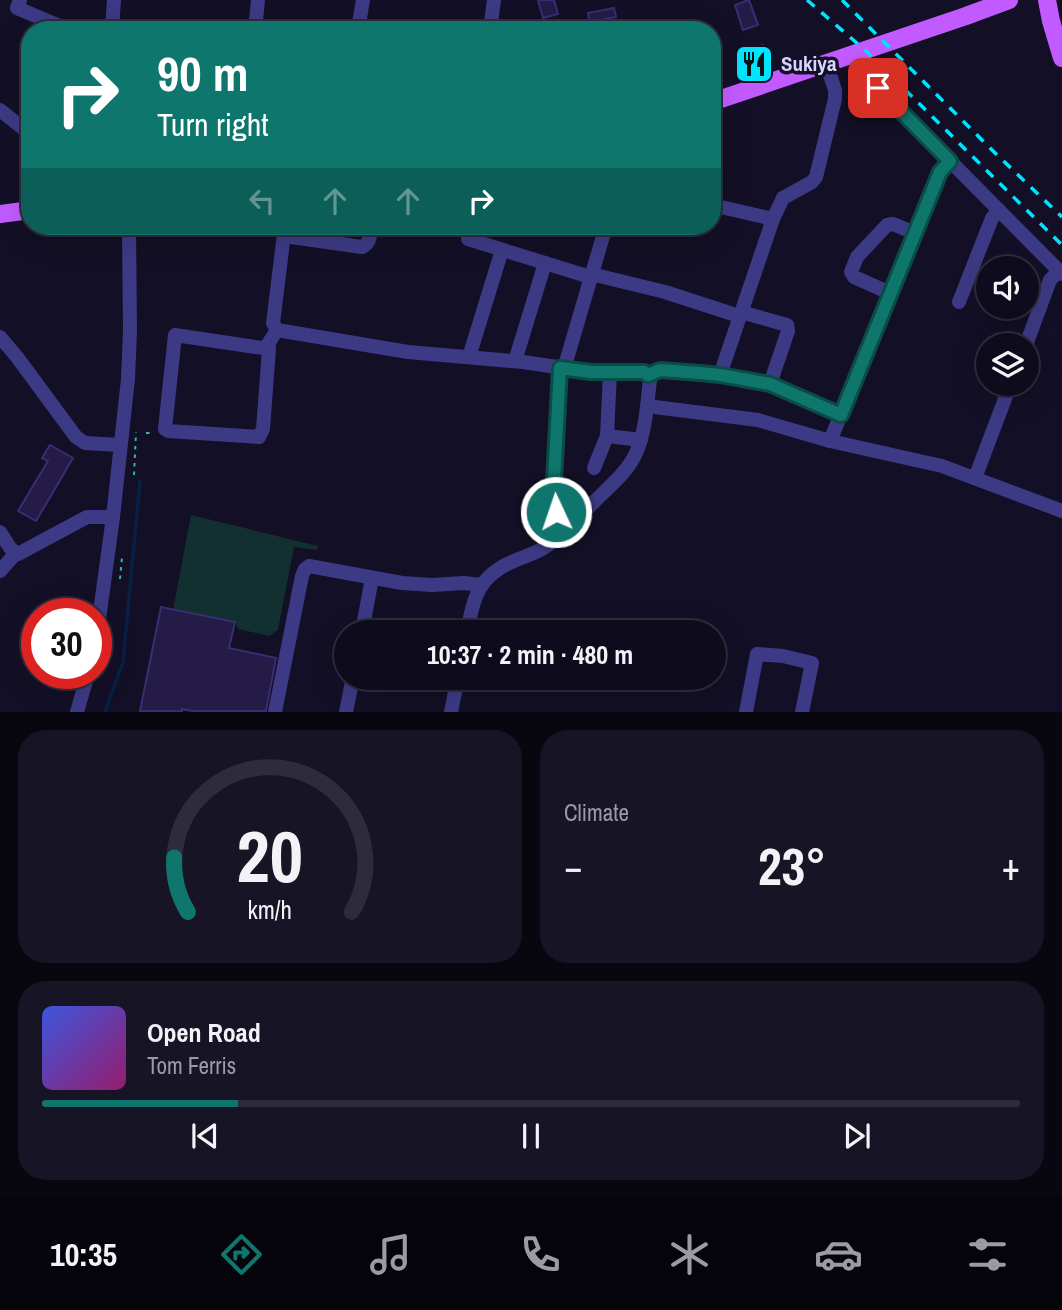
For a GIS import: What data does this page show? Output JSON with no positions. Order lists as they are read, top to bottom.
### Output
{
  "places": {
    "restaurant": ["Sukiya"]
  },
  "page": {
    "turn": ["90 m", "Turn right"],
    "limit": "30",
    "trip": "10:37 · 2 min · 480 m",
    "tile": "Climate",
    "heat": ["−", "23°", "+"],
    "song": ["Open Road", "Tom Ferris"],
    "tabs": "10:35",
    "gauge": ["20", "km/h"]
  }
}
